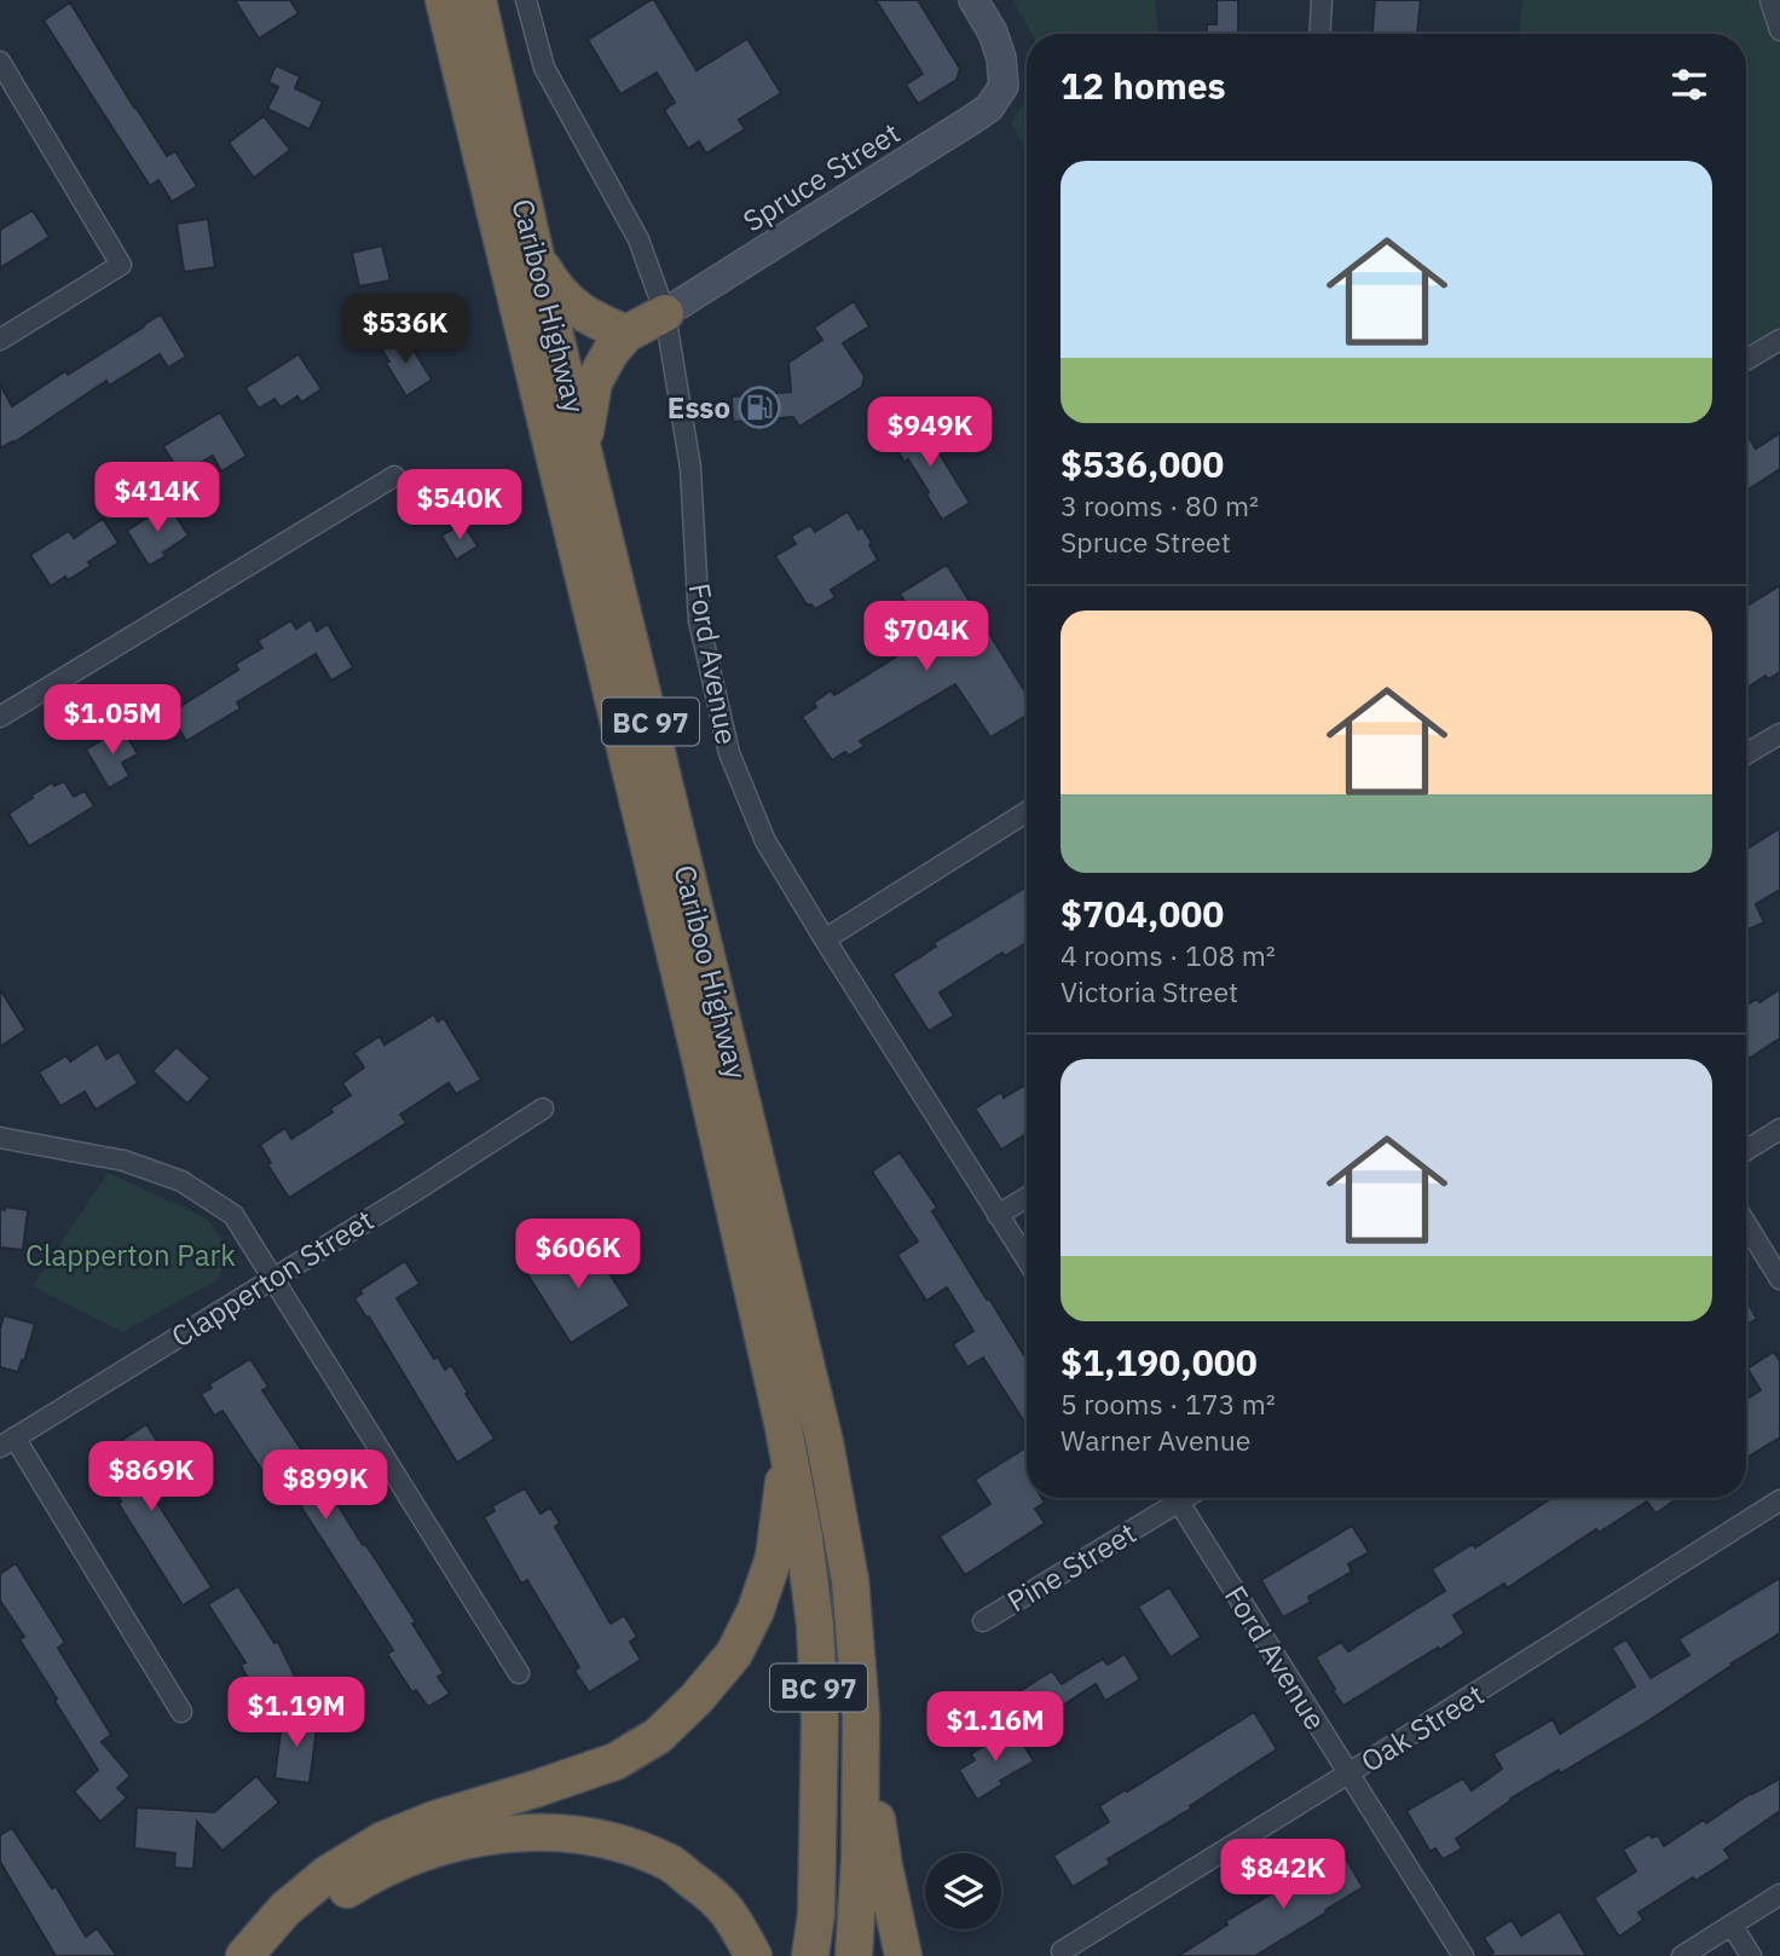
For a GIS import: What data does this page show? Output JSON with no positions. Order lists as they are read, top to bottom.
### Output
{
  "streets": {
    "highway": ["Cariboo Highway", "BC 97"],
    "street": [
      "Spruce Street",
      "Ford Avenue",
      "Clapperton Street",
      "Pine Street",
      "Oak Street"
    ]
  },
  "crossings": [
    ["Spruce Street", "Ford Avenue"],
    ["Ford Avenue", "Oak Street"]
  ],
  "parks": ["Clapperton Park"],
  "places": {
    "fuel station": ["Esso"]
  },
  "page": {
    "heading": "12 homes",
    "list": [
      {
        "name": "$536,000",
        "note": "3 rooms · 80 m² · Spruce Street"
      },
      {
        "name": "$704,000",
        "note": "4 rooms · 108 m² · Victoria Street"
      },
      {
        "name": "$1,190,000",
        "note": "5 rooms · 173 m² · Warner Avenue"
      }
    ],
    "price": [
      "$536K",
      "$949K",
      "$414K",
      "$540K",
      "$704K",
      "$1.05M",
      "$606K",
      "$869K",
      "$899K",
      "$1.19M",
      "$1.16M",
      "$842K"
    ]
  }
}
